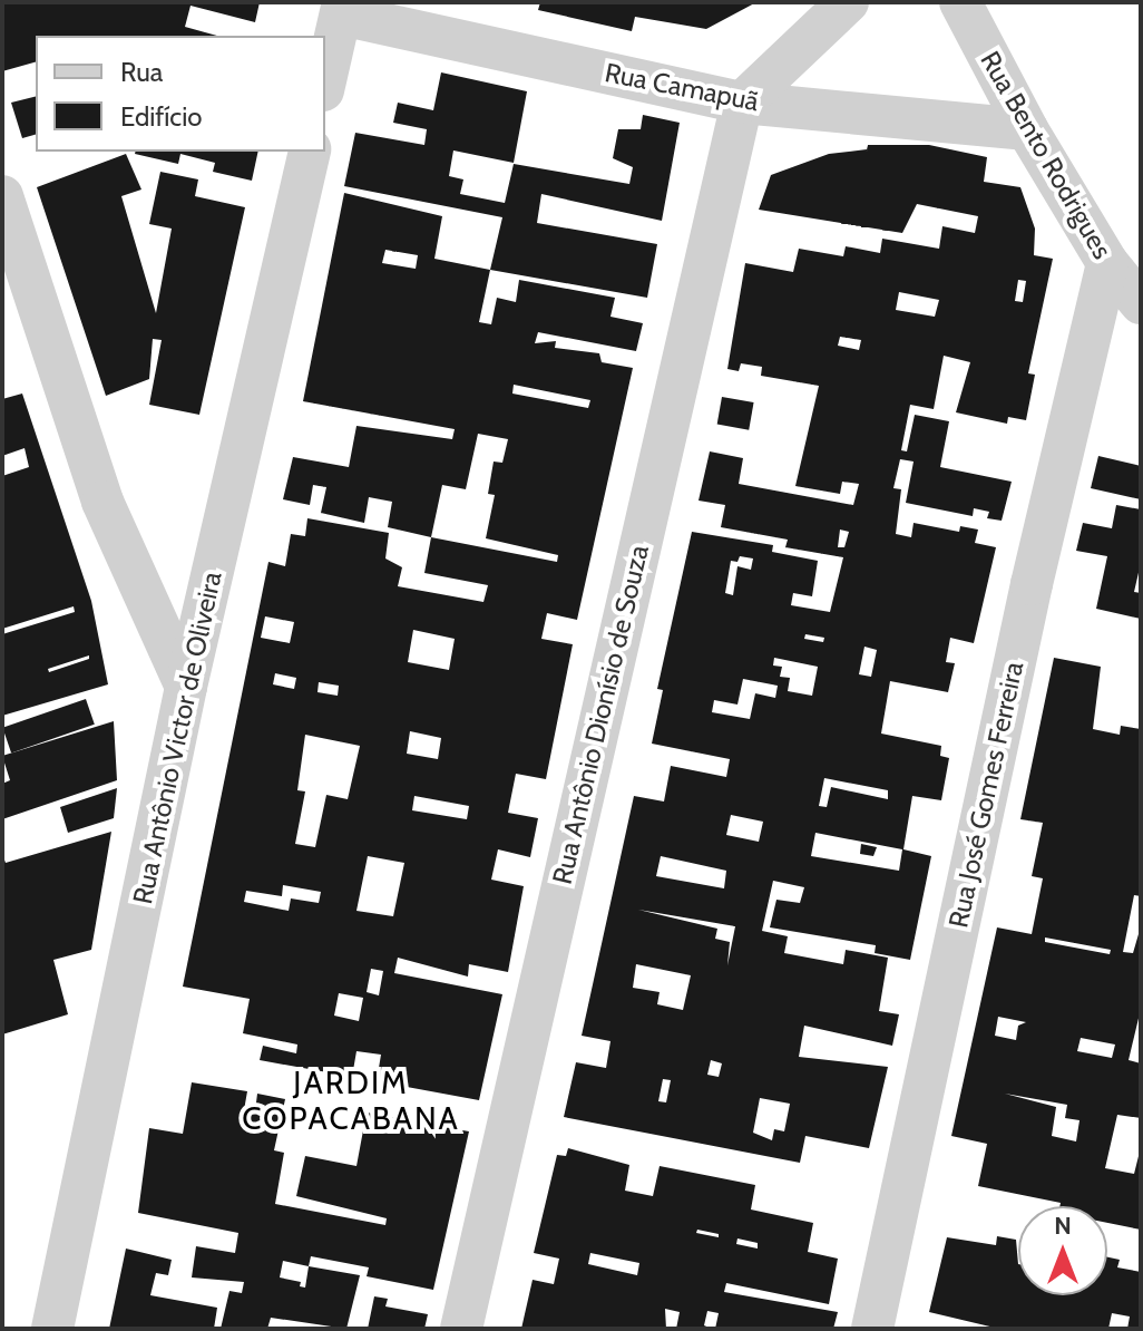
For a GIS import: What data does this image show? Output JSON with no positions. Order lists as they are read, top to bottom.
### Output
{
  "streets": {
    "street": [
      "Rua Camapuã",
      "Rua Bento Rodrigues",
      "Rua Antônio Dionísio de Souza",
      "Rua Antônio Victor de Oliveira",
      "Rua José Gomes Ferreira"
    ]
  },
  "crossings": [
    ["Rua Camapuã", "Rua Bento Rodrigues"],
    ["Rua Camapuã", "Rua Antônio Dionísio de Souza"],
    ["Rua Bento Rodrigues", "Rua José Gomes Ferreira"]
  ],
  "districts": ["JARDIM COPACABANA"],
  "legend": ["Rua", "Edifício"],
  "north": "top"
}
